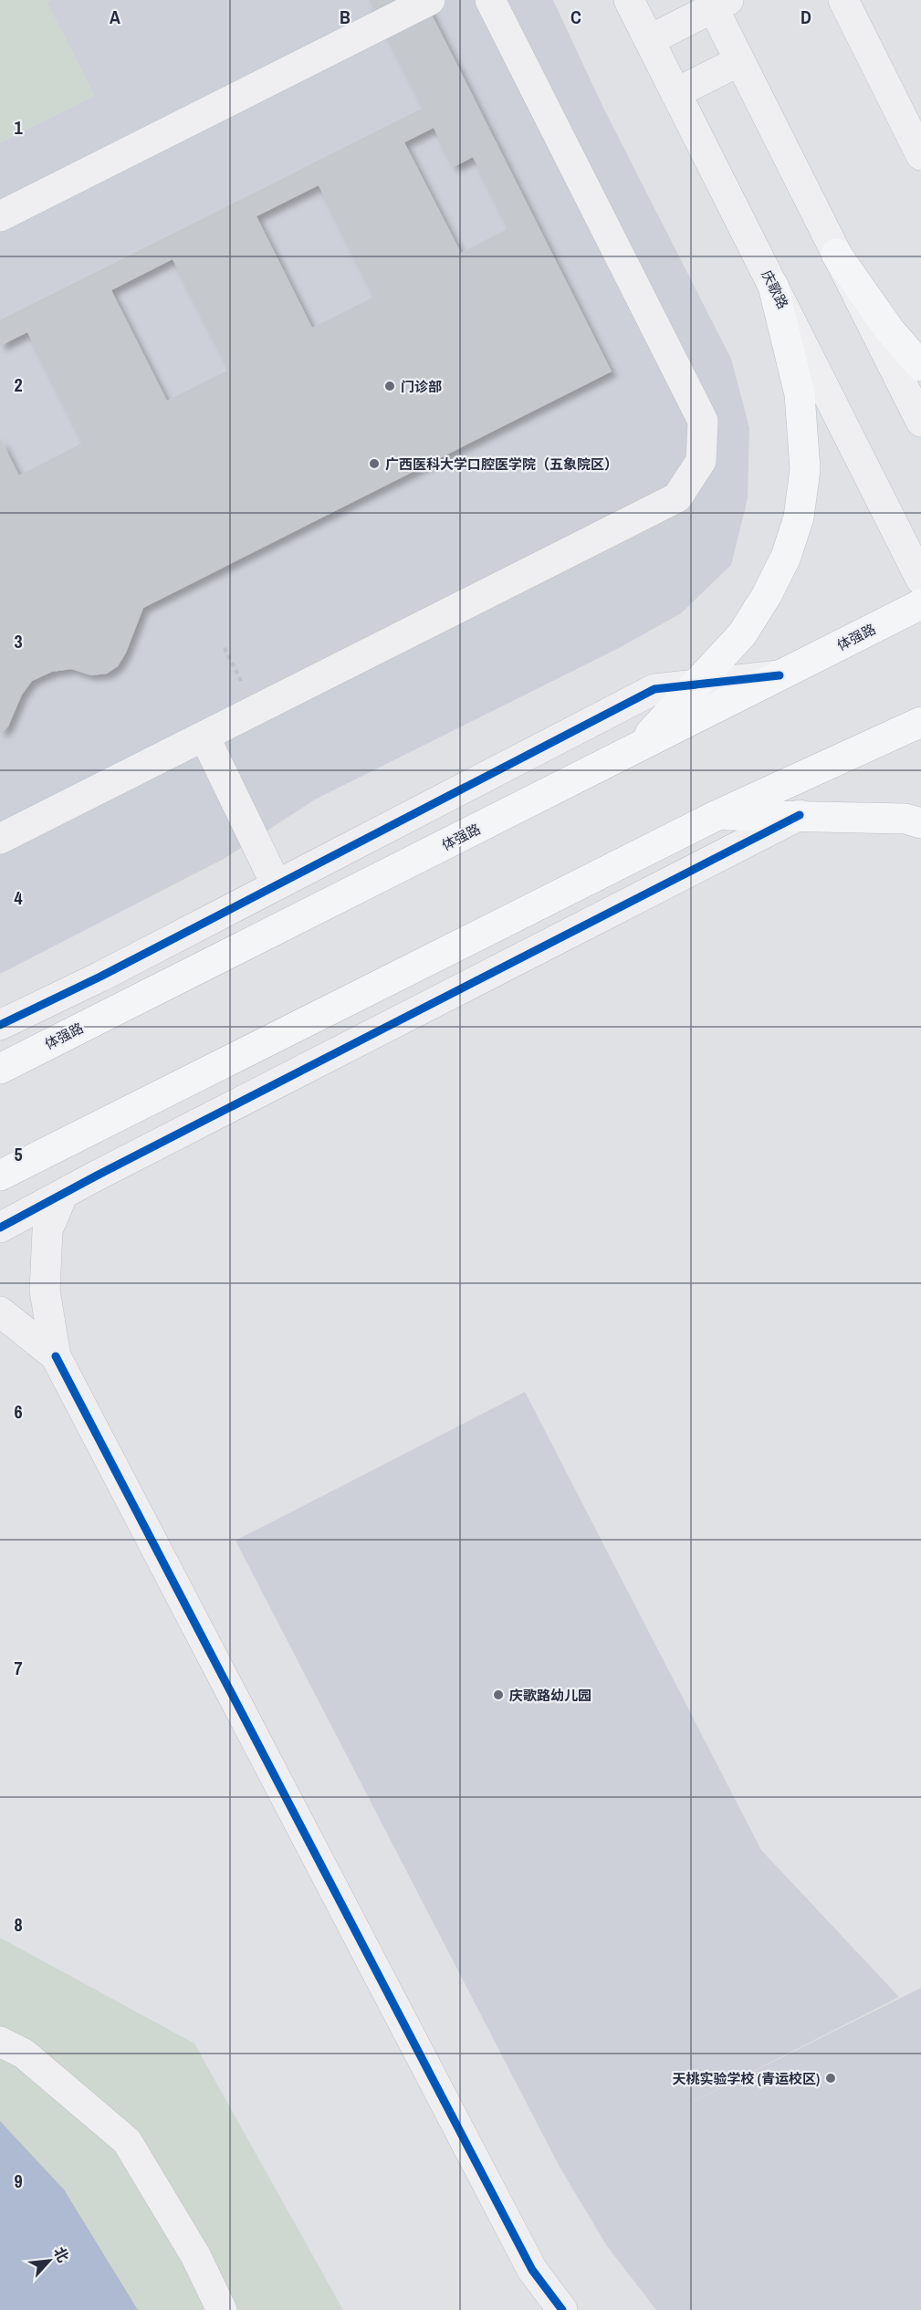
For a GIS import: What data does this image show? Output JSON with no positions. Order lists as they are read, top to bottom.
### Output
{
  "streets": {
    "main road": ["体强路"],
    "street": ["庆歌路"]
  },
  "places": [
    "门诊部",
    "广西医科大学口腔医学院（五象院区）",
    "庆歌路幼儿园",
    "天桃实验学校 (青运校区)"
  ],
  "north": "top right",
  "grid": {
    "columns": [
      "A",
      "B",
      "C",
      "D"
    ],
    "rows": [
      "1",
      "2",
      "3",
      "4",
      "5",
      "6",
      "7",
      "8",
      "9"
    ]
  }
}
